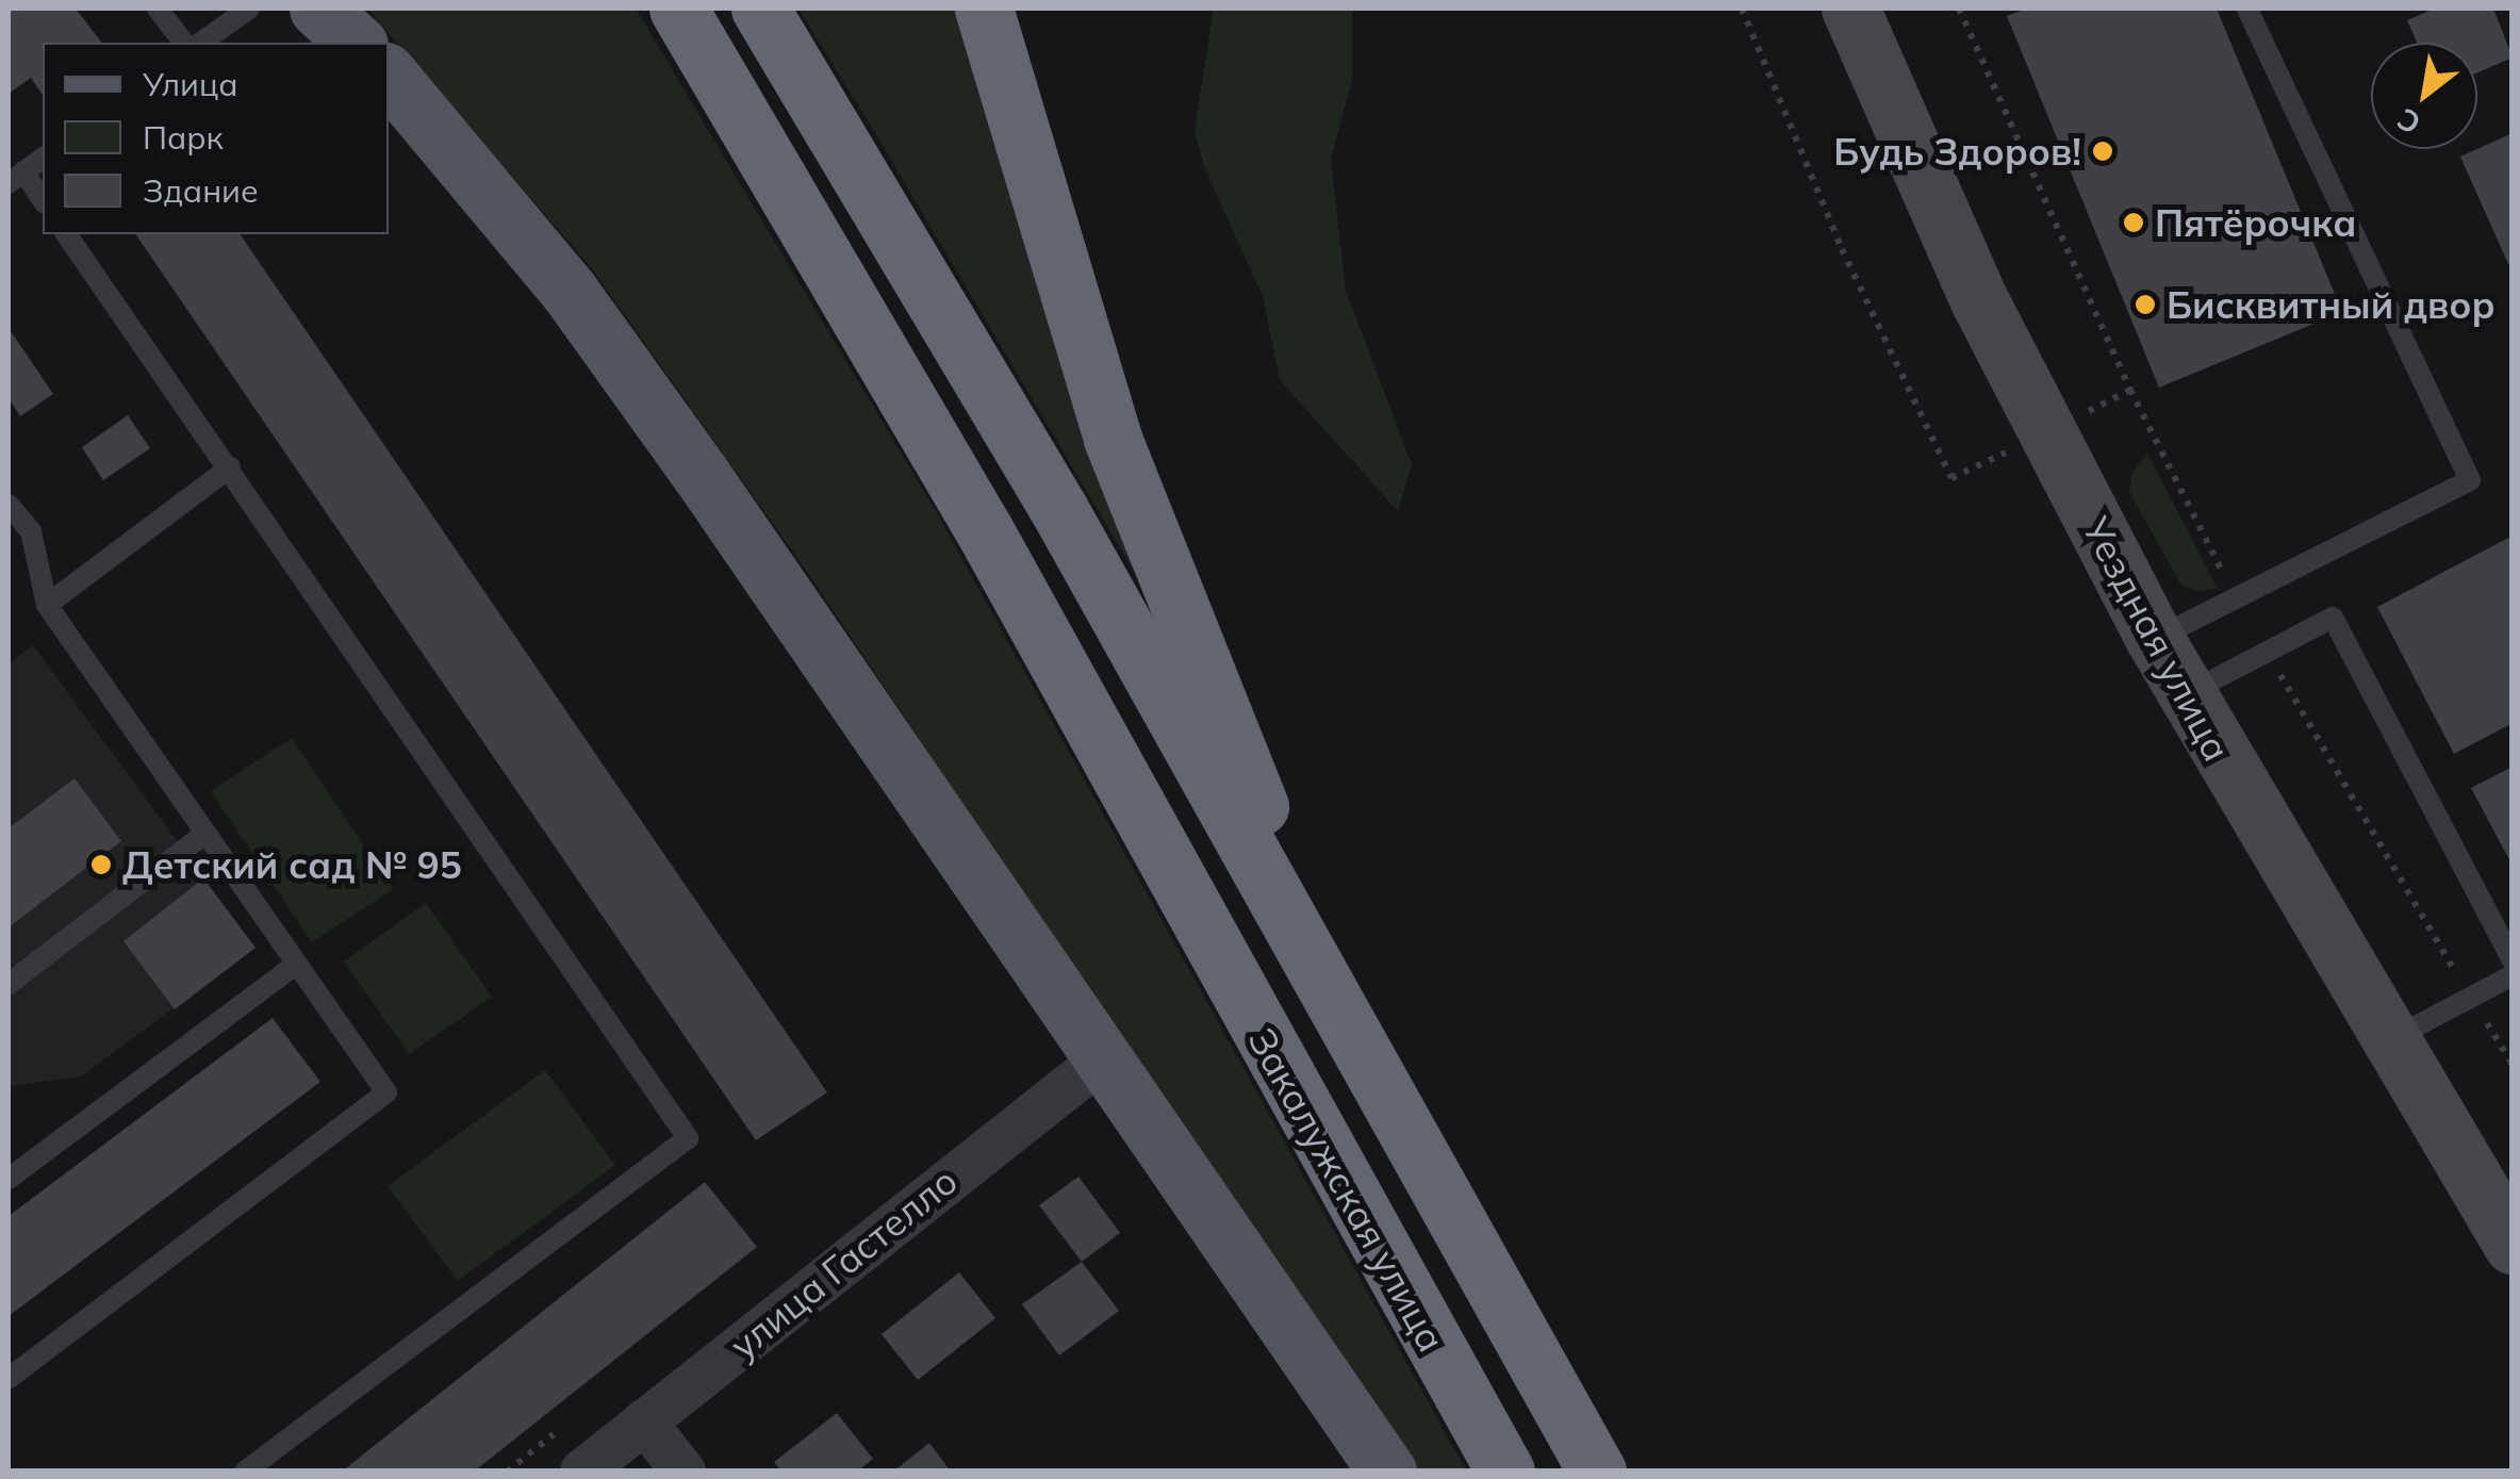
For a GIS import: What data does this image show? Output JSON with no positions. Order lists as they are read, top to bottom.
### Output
{
  "streets": {
    "highway": ["Закалужская улица"],
    "street": ["Уездная улица", "улица Гастелло"]
  },
  "places": [
    "Будь Здоров!",
    "Пятёрочка",
    "Бисквитный двор",
    "Детский сад № 95"
  ],
  "legend": ["Улица", "Парк", "Здание"],
  "north": "bottom left"
}
